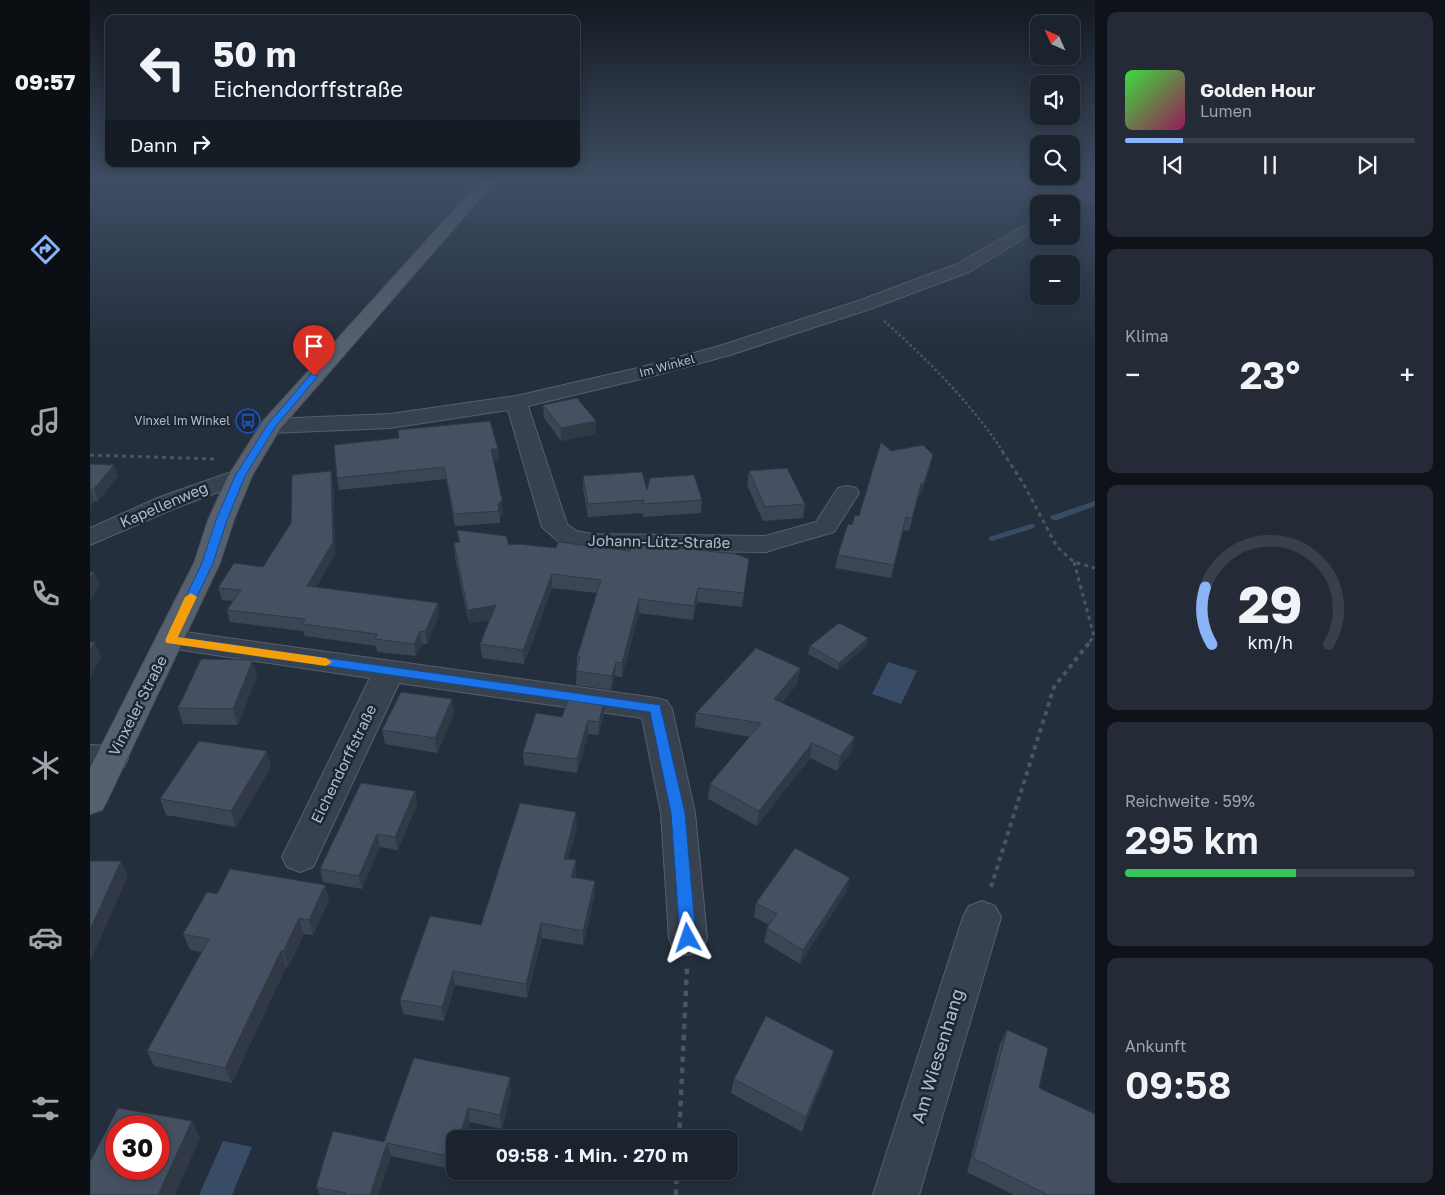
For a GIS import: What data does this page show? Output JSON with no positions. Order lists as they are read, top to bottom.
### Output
{
  "streets": {
    "main road": ["Vinxeler Straße"],
    "street": [
      "Im Winkel",
      "Kapellenweg",
      "Johann-Lütz-Straße",
      "Eichendorffstraße",
      "Am Wiesenhang"
    ]
  },
  "crossings": [
    ["Im Winkel", "Johann-Lütz-Straße"],
    ["Im Winkel", "Vinxeler Straße"],
    ["Kapellenweg", "Vinxeler Straße"]
  ],
  "places": {
    "bus stop": ["Vinxel Im Winkel"]
  },
  "north": "top left",
  "page": {
    "tabs": "09:57",
    "map_buttons": ["+", "−"],
    "turn": ["50 m", "Eichendorffstraße"],
    "song": ["Golden Hour", "Lumen"],
    "then": "Dann",
    "tile": [
      "Klima",
      ["Reichweite · 59%", "295 km"],
      ["Ankunft", "09:58"]
    ],
    "heat": ["−", "23°", "+"],
    "limit": "30",
    "trip": "09:58 · 1 Min. · 270 m",
    "gauge": ["29", "km/h"]
  }
}
